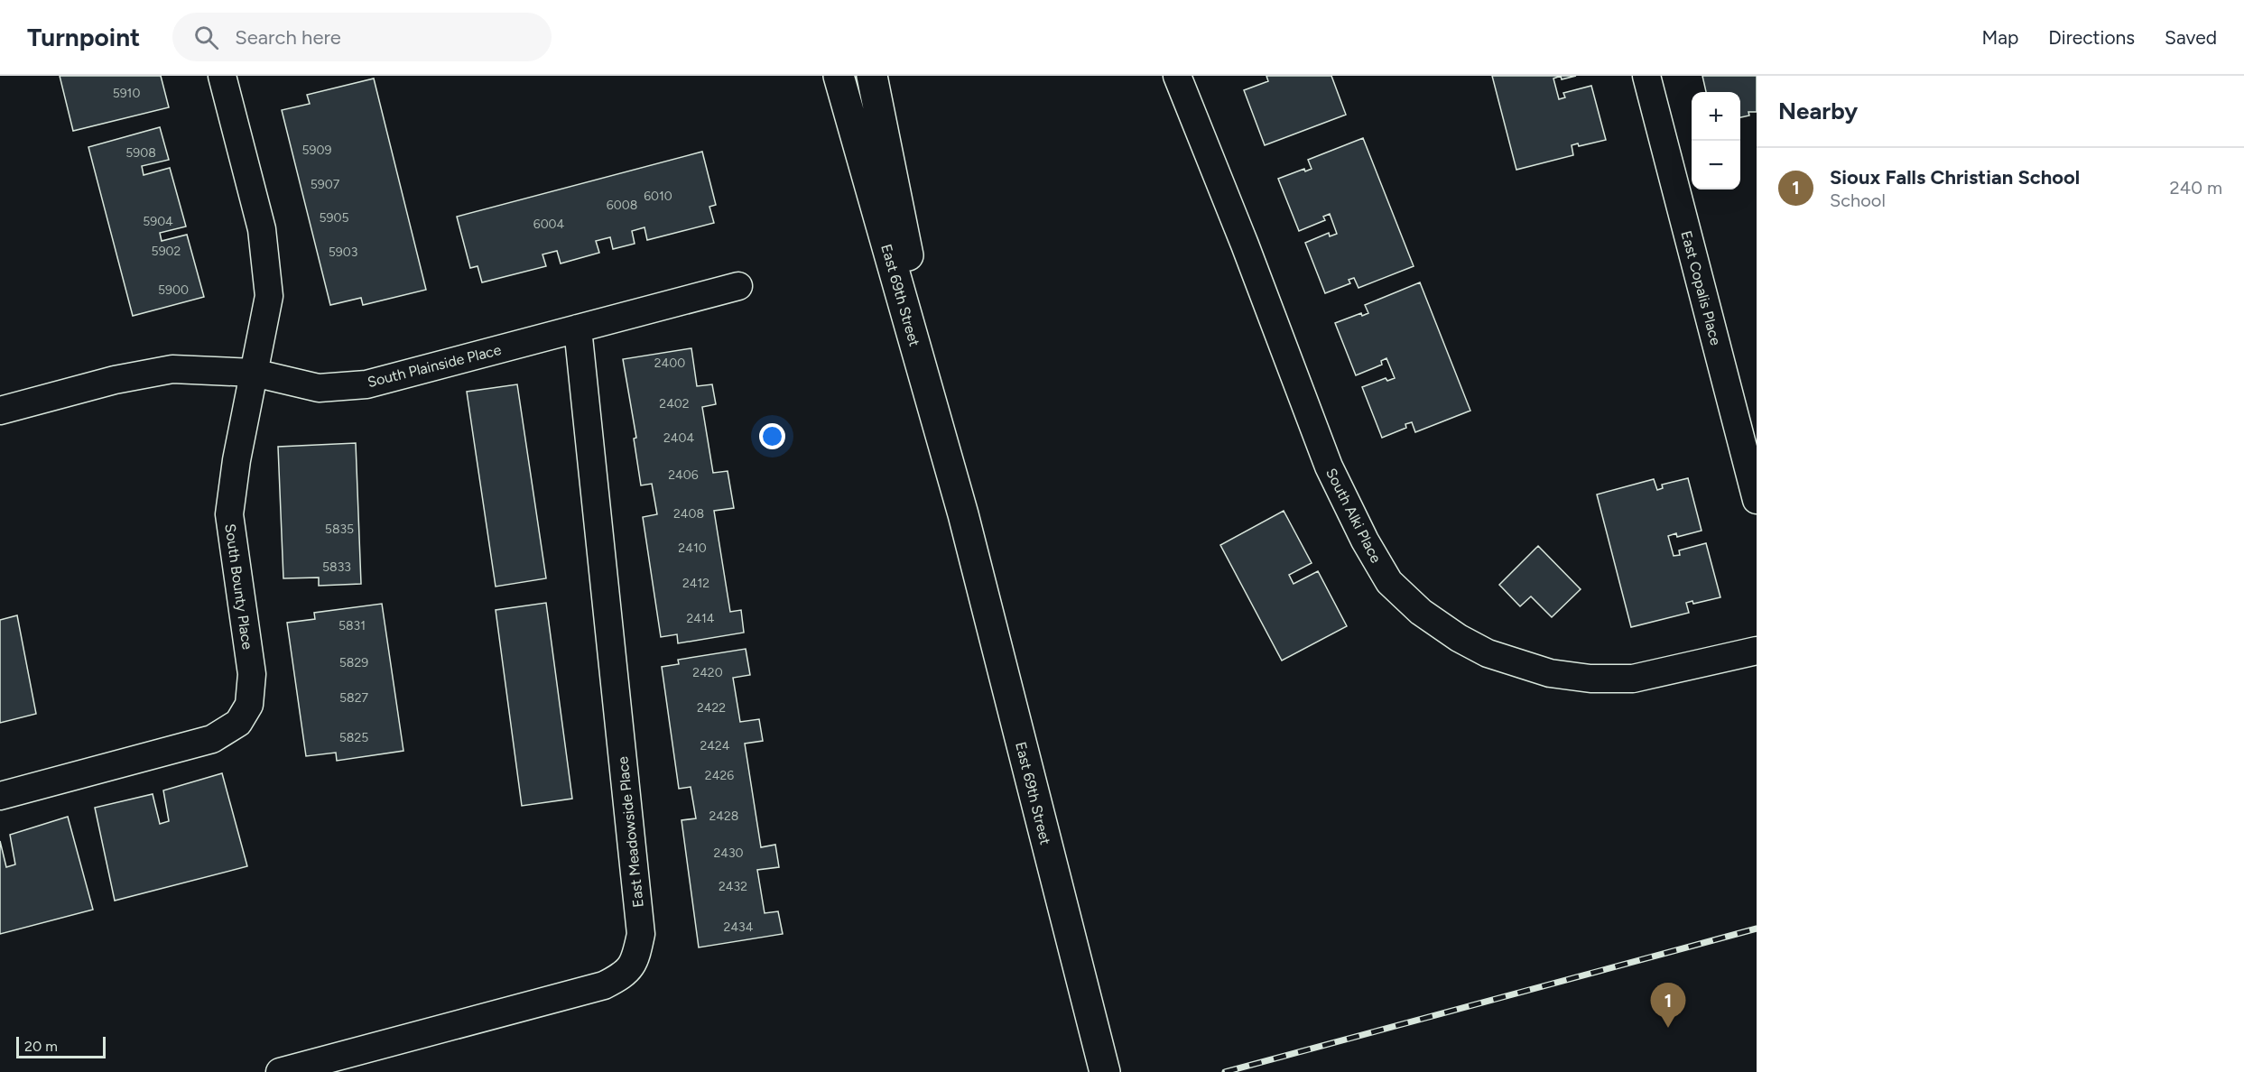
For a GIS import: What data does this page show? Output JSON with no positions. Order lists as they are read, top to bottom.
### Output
{
  "streets": {
    "main road": ["East 69th Street"],
    "street": [
      "East Copalis Place",
      "South Plainside Place",
      "South Alki Place",
      "South Bounty Place",
      "East Meadowside Place"
    ]
  },
  "crossings": [
    ["South Plainside Place", "South Bounty Place"],
    ["South Plainside Place", "East Meadowside Place"]
  ],
  "house_numbers": [
    "5910",
    "5909",
    "5908",
    "5907",
    "6010",
    "6008",
    "5905",
    "5904",
    "6004",
    "5902",
    "5903",
    "5900",
    "2400",
    "2402",
    "2404",
    "2406",
    "2408",
    "5835",
    "2410",
    "5833",
    "2412",
    "2414",
    "5831",
    "5829",
    "2420",
    "5827",
    "2422",
    "5825",
    "2424",
    "2426",
    "2428",
    "2430",
    "2432",
    "2434"
  ],
  "scale_bar": "20 m",
  "page": {
    "header": "Turnpoint",
    "search": "Search here",
    "nav": ["Map", "Directions", "Saved"],
    "heading": "Nearby",
    "map_buttons": ["+", "−"],
    "list": [
      {
        "mark": "1",
        "name": "Sioux Falls Christian School",
        "note": "School",
        "value": "240 m"
      }
    ],
    "pins": "1",
    "scale": "20 m"
  }
}
